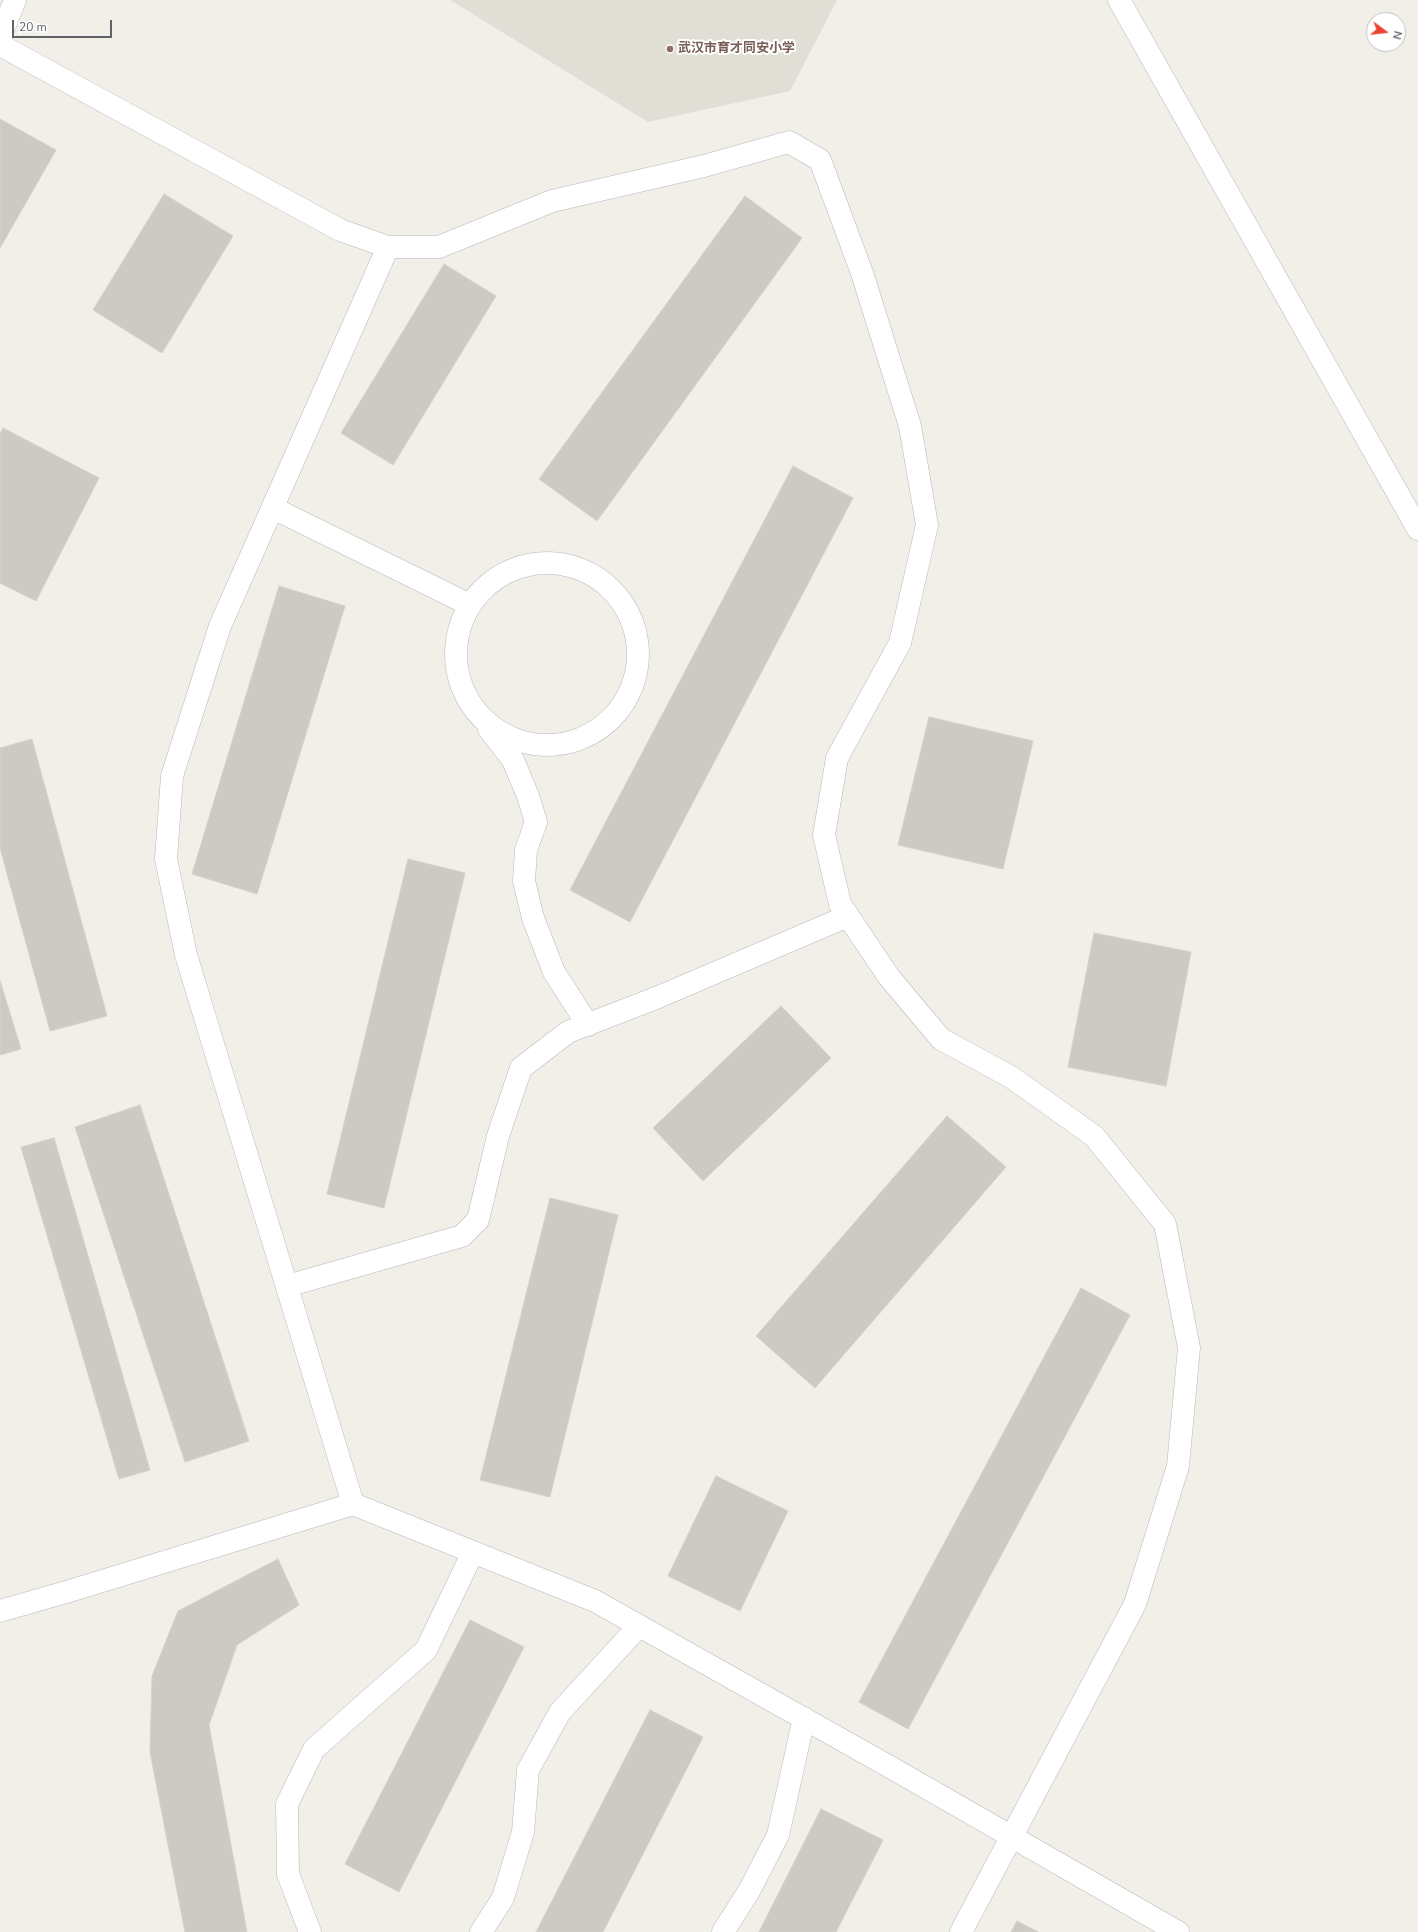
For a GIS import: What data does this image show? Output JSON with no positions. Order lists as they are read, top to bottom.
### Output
{
  "places": ["武汉市育才同安小学"],
  "scale_bar": "20 m",
  "north": "right"
}
